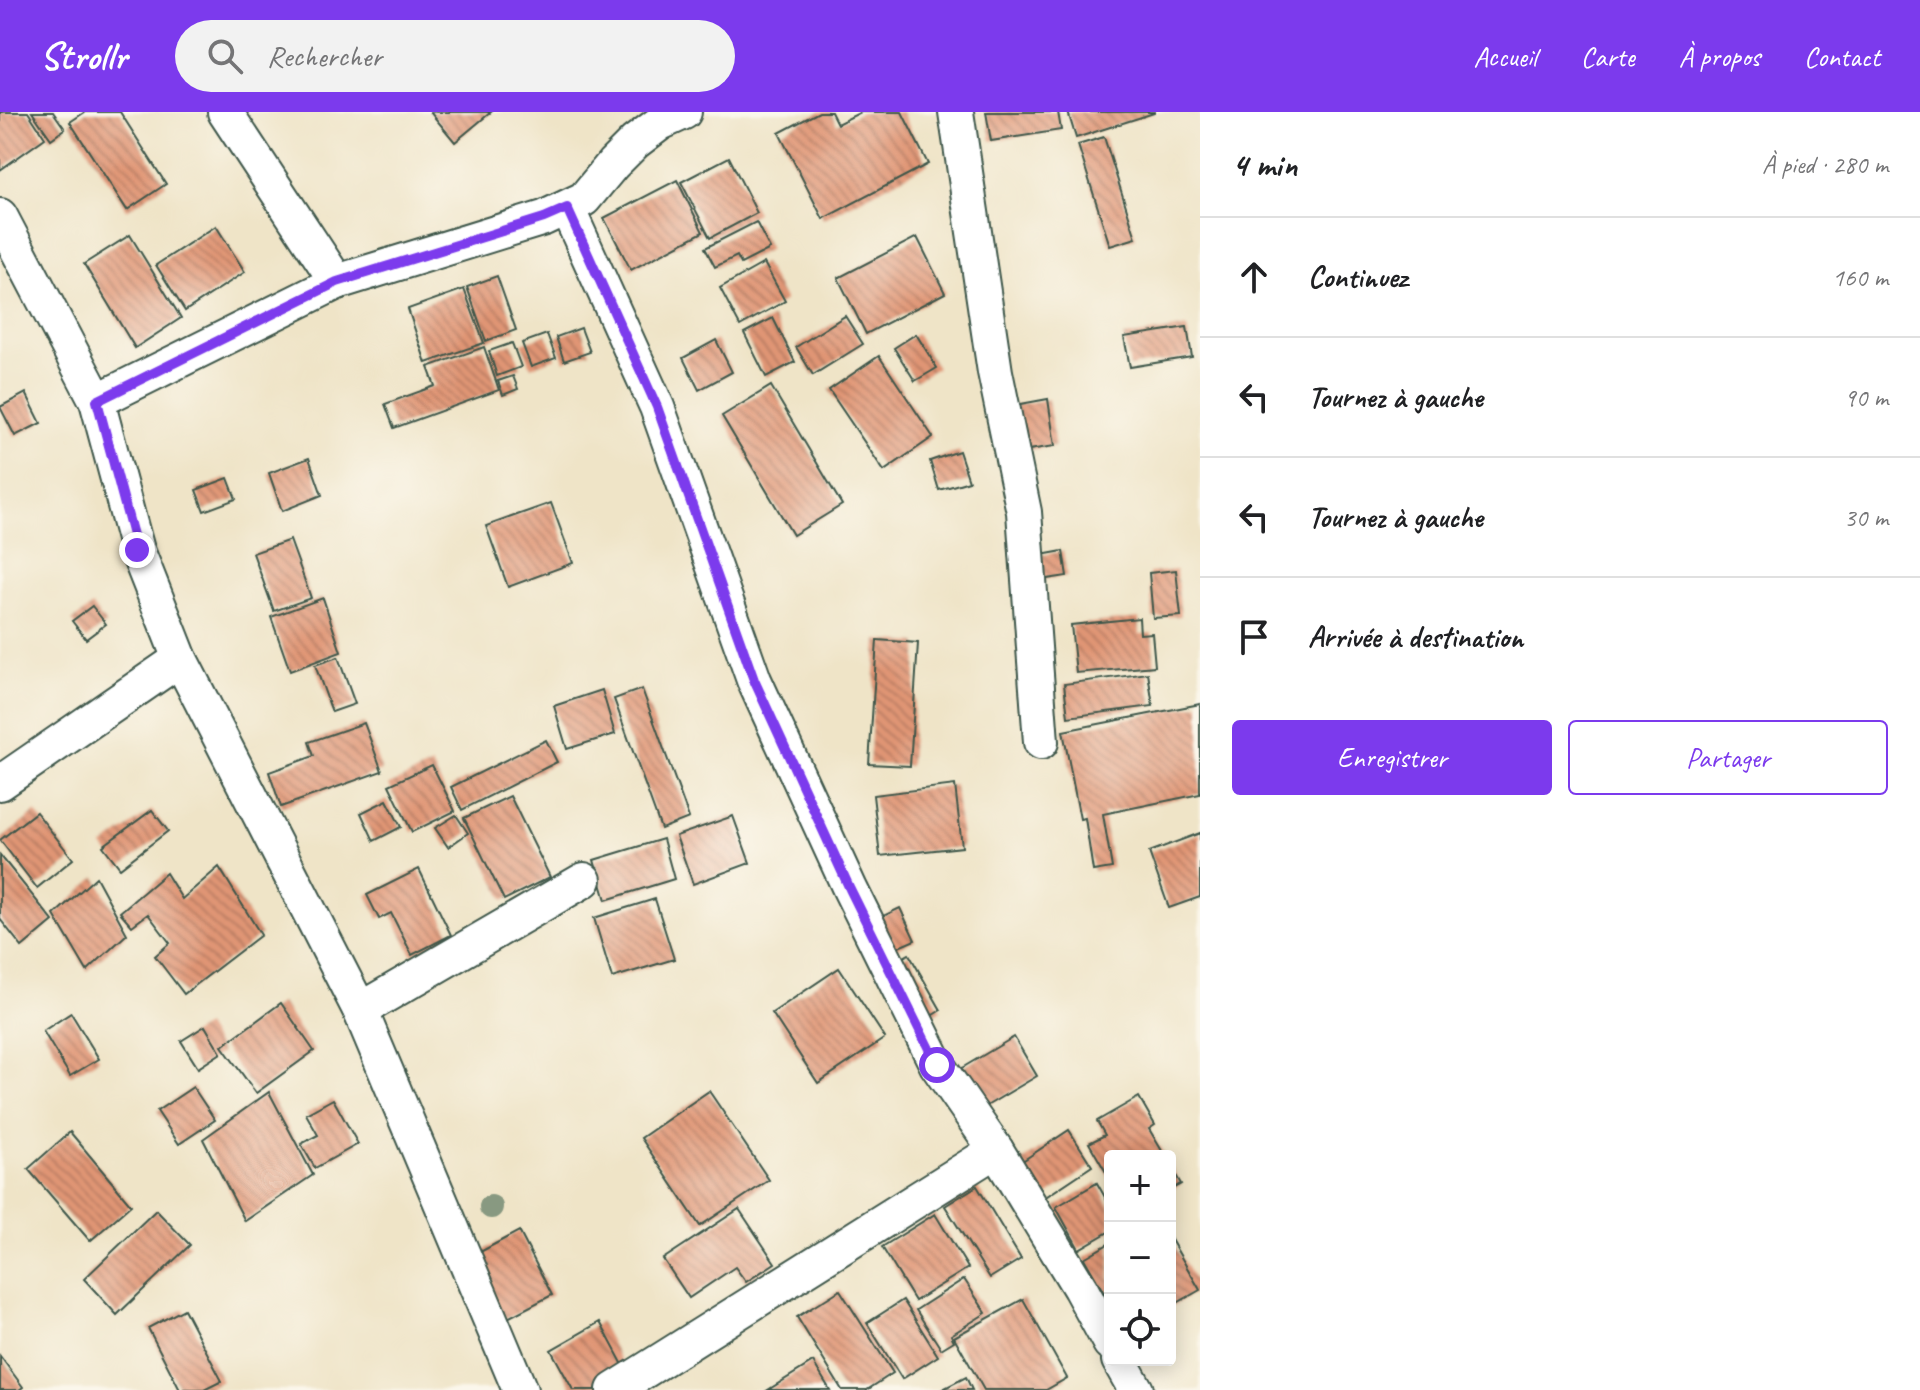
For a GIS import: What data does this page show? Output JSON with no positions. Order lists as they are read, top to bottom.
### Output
{
  "page": {
    "header": "Strollr",
    "search": "Rechercher",
    "nav": [
      "Accueil",
      "Carte",
      "À propos",
      "Contact"
    ],
    "heading": ["4 min", "À pied · 280 m"],
    "list": [
      ["Continuez", "160 m"],
      ["Tournez à gauche", "90 m"],
      ["Tournez à gauche", "30 m"],
      "Arrivée à destination"
    ],
    "buttons": ["Enregistrer", "Partager"],
    "map_buttons": ["+", "−"]
  }
}
